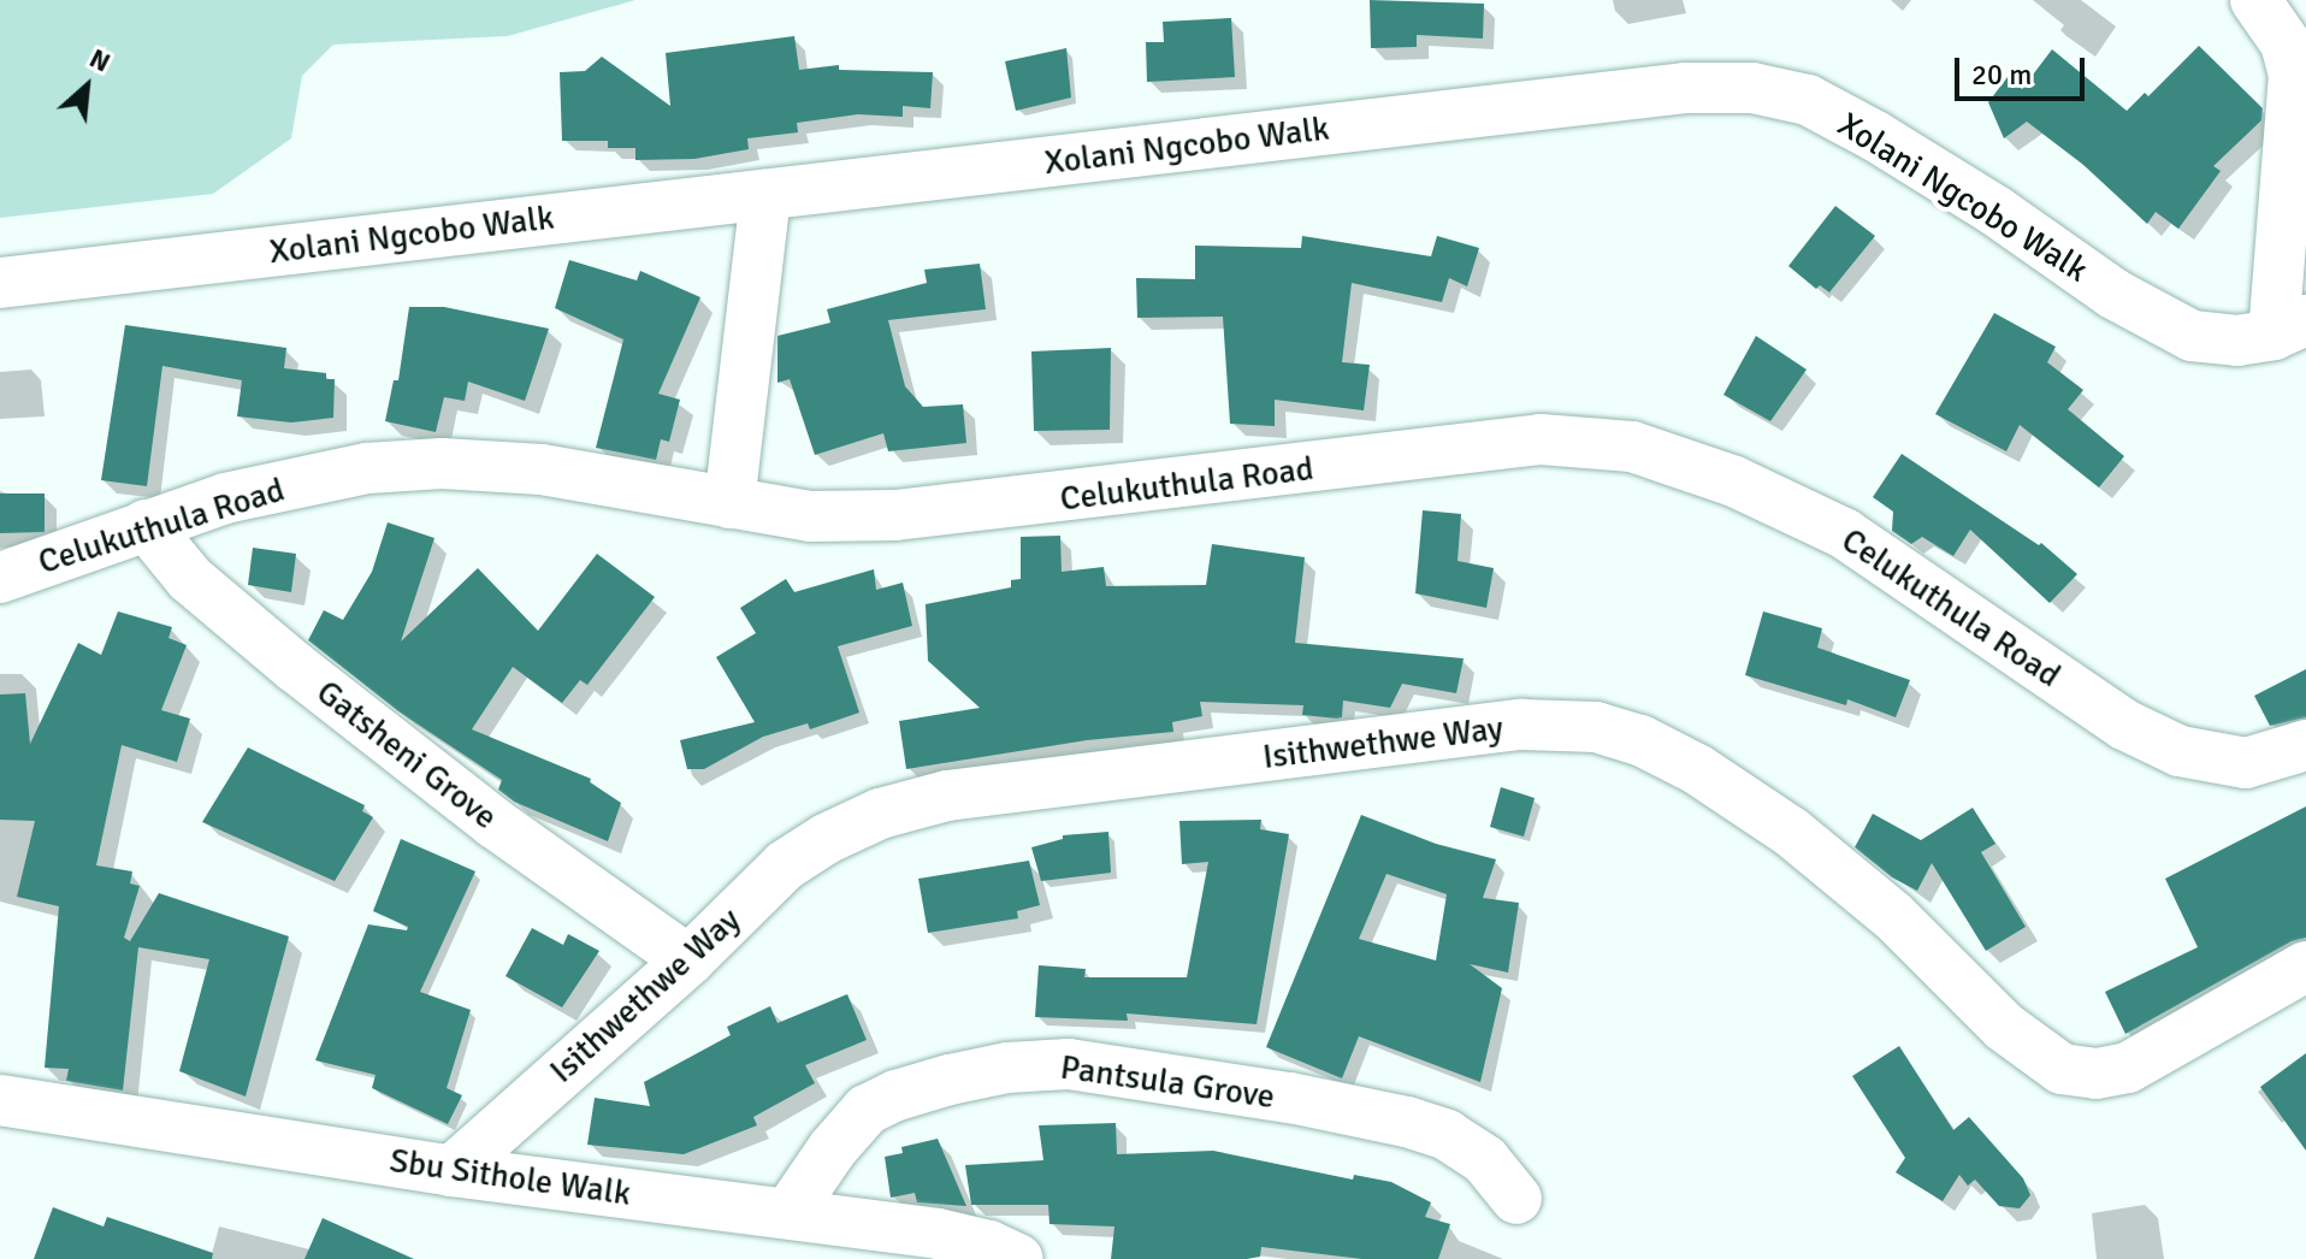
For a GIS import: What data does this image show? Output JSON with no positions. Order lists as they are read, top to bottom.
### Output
{
  "streets": {
    "street": [
      "Xolani Ngcobo Walk",
      "Celukuthula Road",
      "Isithwethwe Way",
      "Gatsheni Grove",
      "Pantsula Grove",
      "Sbu Sithole Walk"
    ]
  },
  "crossings": [
    ["Celukuthula Road", "Gatsheni Grove"],
    ["Isithwethwe Way", "Gatsheni Grove"],
    ["Isithwethwe Way", "Sbu Sithole Walk"],
    ["Pantsula Grove", "Sbu Sithole Walk"]
  ],
  "scale_bar": "20 m",
  "north": "top right"
}
